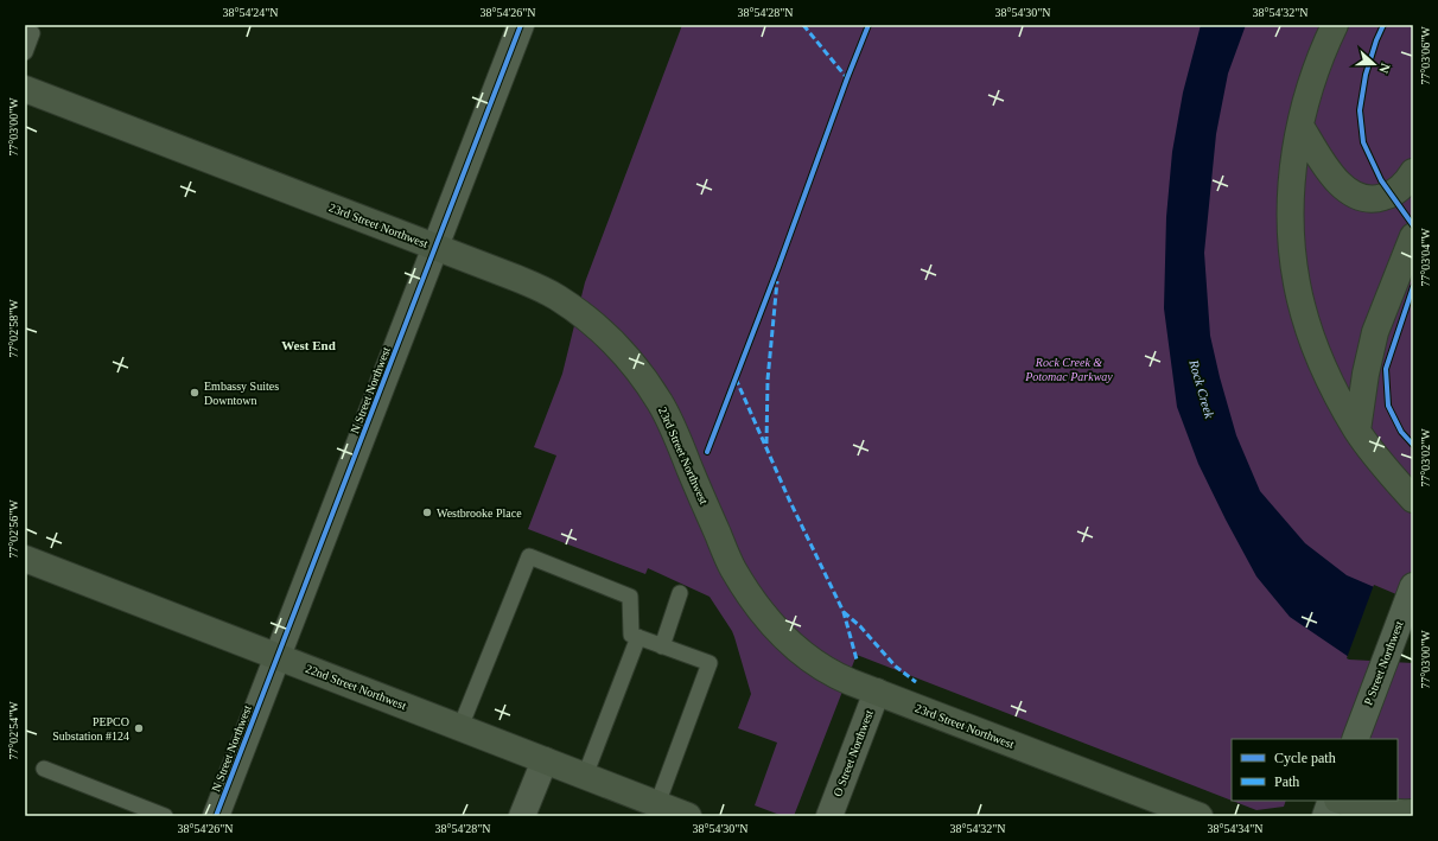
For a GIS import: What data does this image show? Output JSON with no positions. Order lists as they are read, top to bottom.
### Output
{
  "streets": {
    "main road": ["23rd Street Northwest", "P Street Northwest", "22nd Street Northwest"],
    "street": ["N Street Northwest", "O Street Northwest"]
  },
  "crossings": [
    ["23rd Street Northwest", "N Street Northwest"],
    ["23rd Street Northwest", "O Street Northwest"],
    ["N Street Northwest", "22nd Street Northwest"]
  ],
  "districts": ["West End"],
  "water": ["Rock Creek"],
  "parks": ["Rock Creek & Potomac Parkway"],
  "places": ["Embassy Suites Downtown", "Westbrooke Place", "PEPCO Substation #124"],
  "legend": ["Cycle path", "Path"],
  "north": "right",
  "coordinates": [
    "38°54'24\"N",
    "38°54'26\"N",
    "38°54'28\"N",
    "38°54'30\"N",
    "38°54'32\"N",
    "77°03'06\"W",
    "77°03'00\"W",
    "77°03'04\"W",
    "77°02'58\"W",
    "77°03'02\"W",
    "77°02'56\"W",
    "77°02'54\"W",
    "38°54'34\"N"
  ]
}
